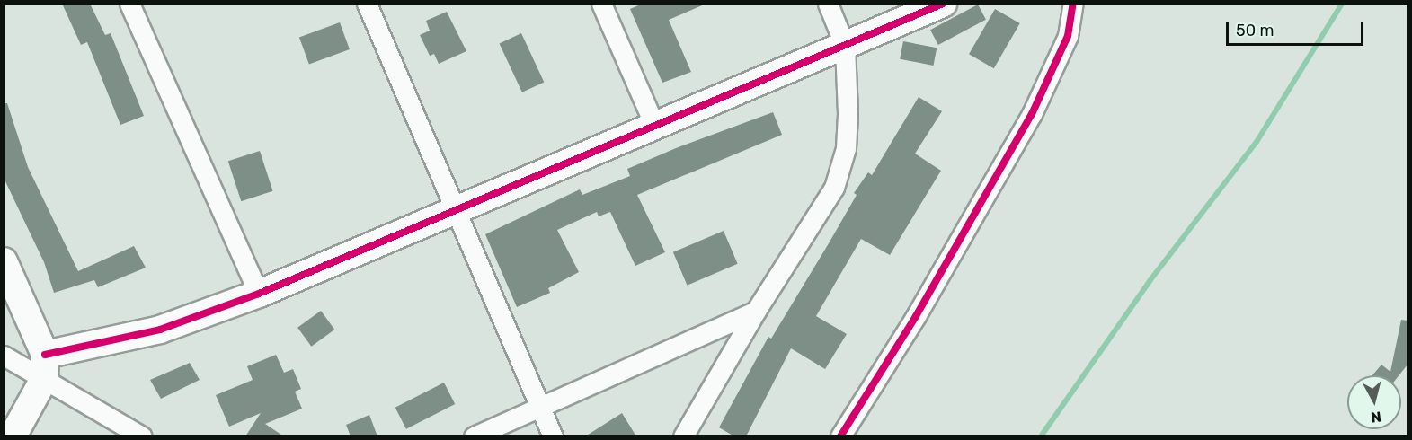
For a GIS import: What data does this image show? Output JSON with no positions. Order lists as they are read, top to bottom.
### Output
{
  "scale_bar": "50 m",
  "north": "bottom"
}
